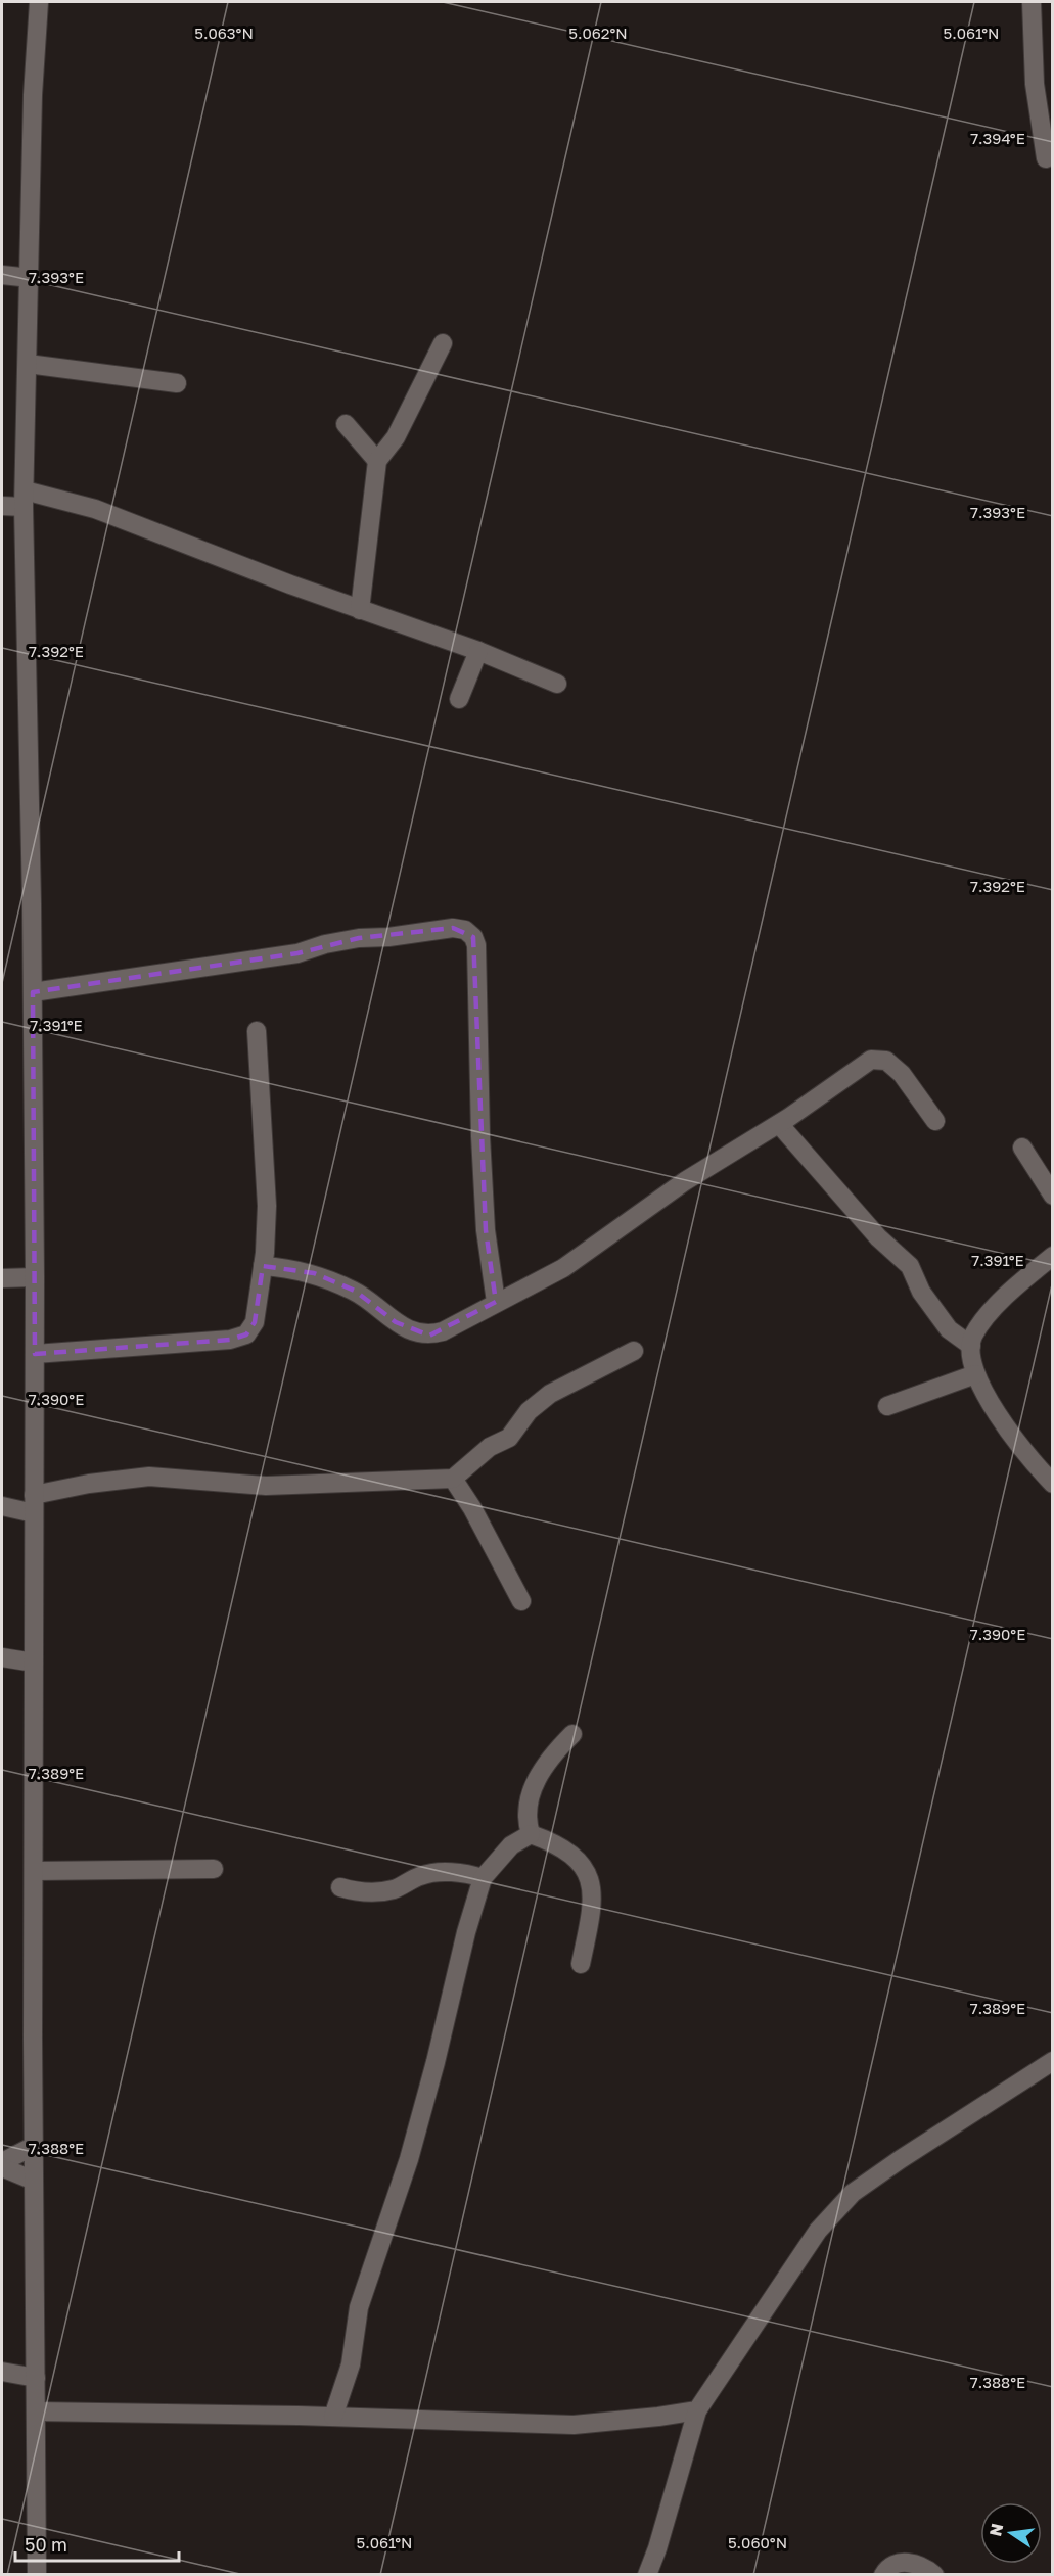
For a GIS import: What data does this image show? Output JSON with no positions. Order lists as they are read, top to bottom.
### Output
{
  "scale_bar": "50 m",
  "north": "left",
  "coordinates": [
    "5.063°N",
    "5.062°N",
    "5.061°N",
    "7.394°E",
    "7.393°E",
    "7.392°E",
    "7.391°E",
    "7.390°E",
    "7.389°E",
    "7.388°E",
    "5.060°N"
  ]
}
